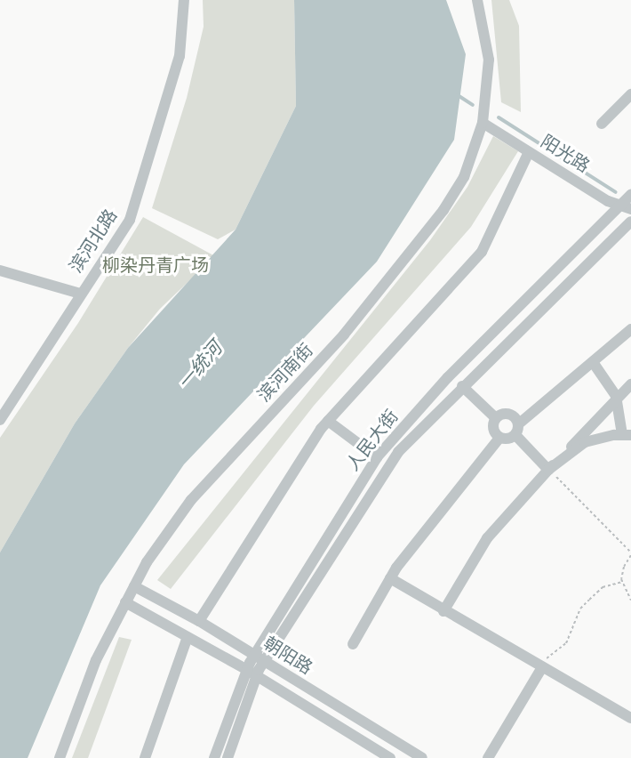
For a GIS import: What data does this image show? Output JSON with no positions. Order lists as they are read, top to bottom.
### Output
{
  "streets": {
    "street": [
      "阳光路",
      "滨河北路",
      "滨河南街",
      "人民大街",
      "朝阳路"
    ]
  },
  "crossings": [
    ["阳光路", "滨河南街"],
    ["阳光路", "人民大街"],
    ["滨河南街", "朝阳路"],
    ["人民大街", "朝阳路"]
  ],
  "water": ["一统河"],
  "parks": ["柳染丹青广场"]
}
